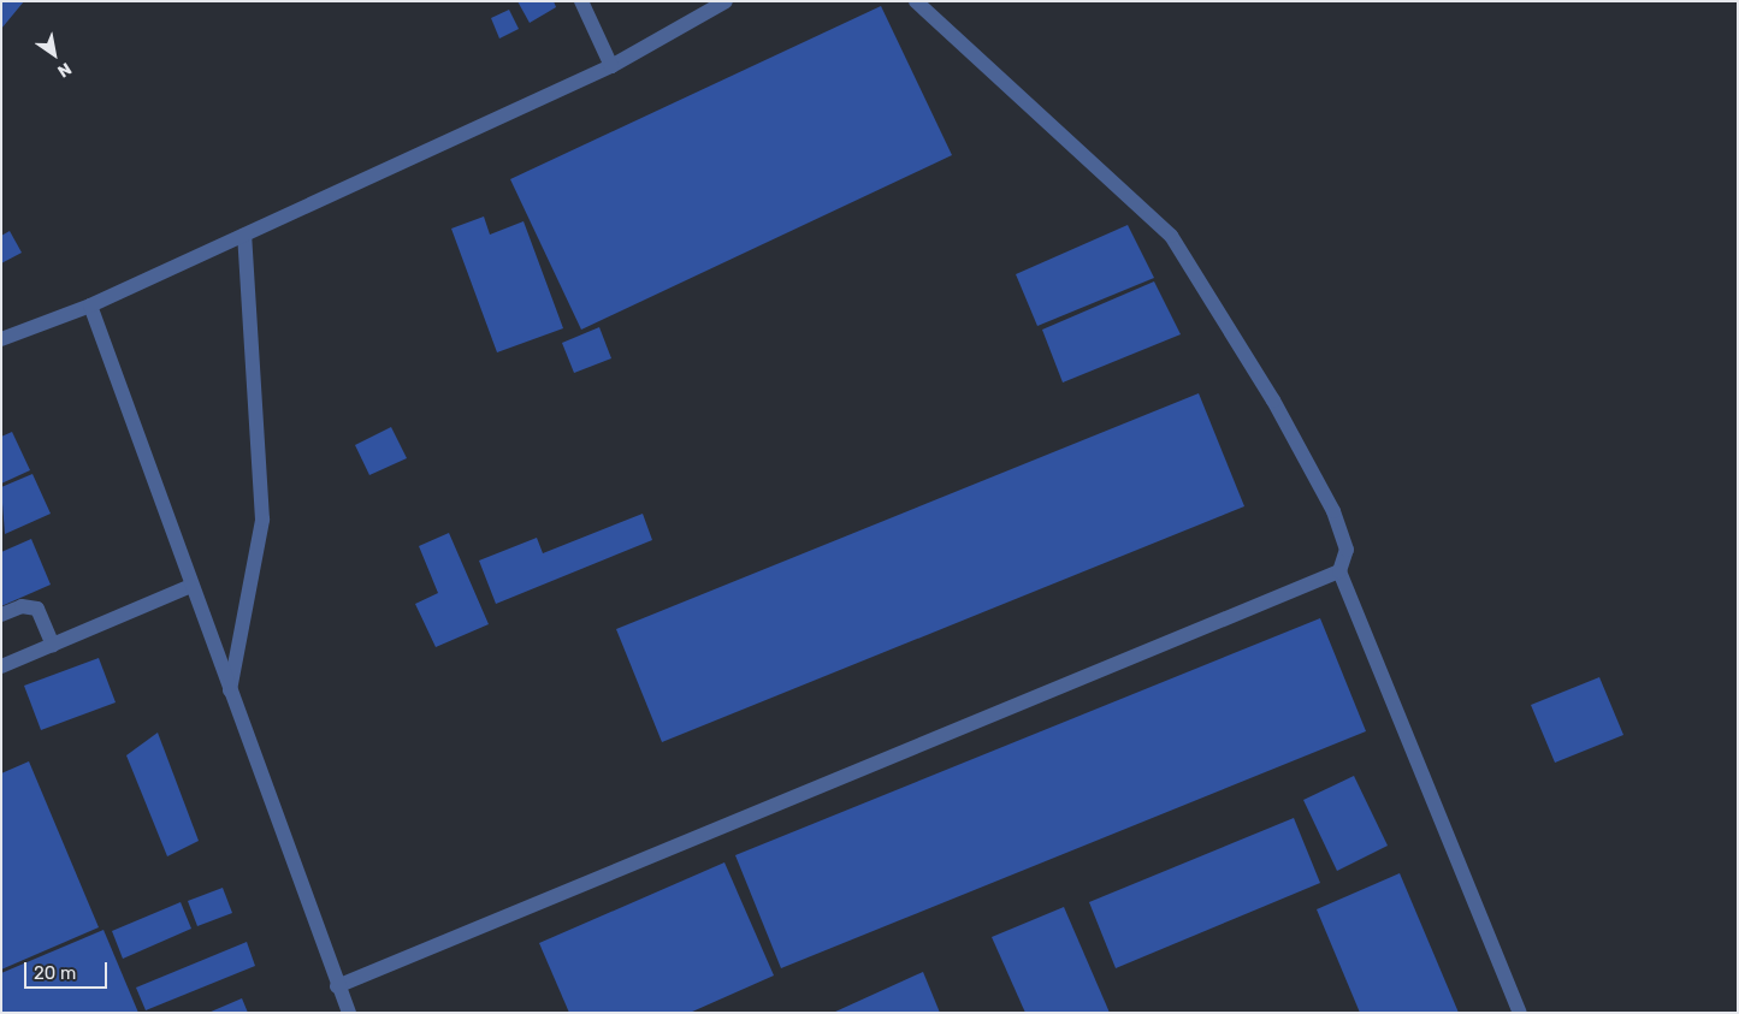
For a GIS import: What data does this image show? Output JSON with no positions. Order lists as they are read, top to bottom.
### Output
{
  "scale_bar": "20 m",
  "north": "bottom right"
}
